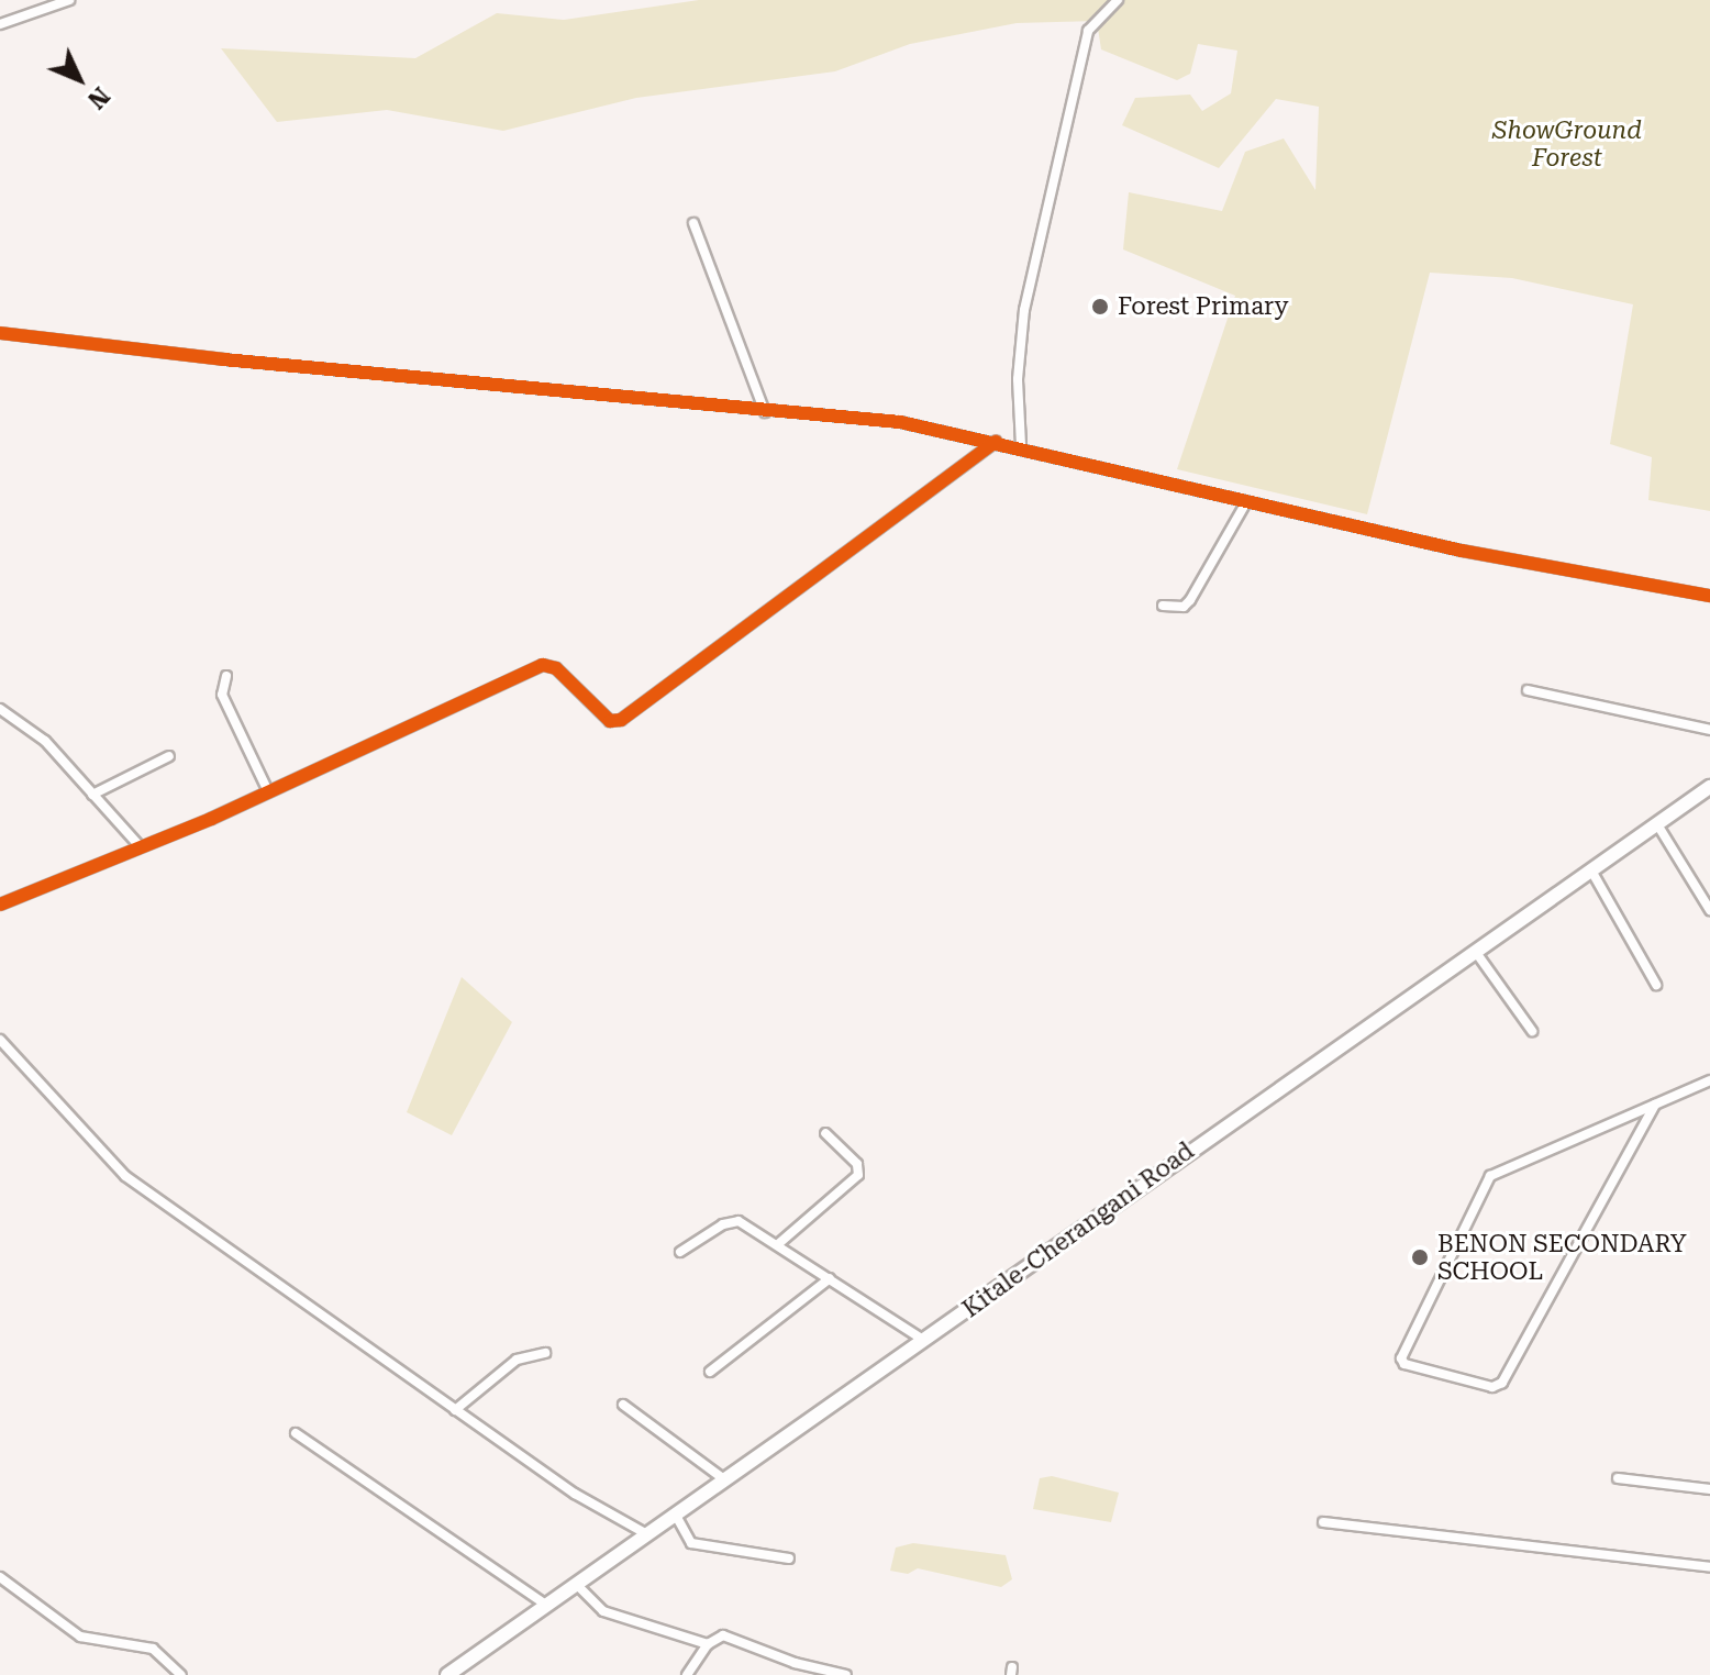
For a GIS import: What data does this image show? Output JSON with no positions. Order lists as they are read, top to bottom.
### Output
{
  "streets": {
    "main road": ["Kitale-Cherangani Road"]
  },
  "parks": ["ShowGround Forest"],
  "places": ["Forest Primary", "BENON SECONDARY SCHOOL"],
  "north": "bottom right"
}
